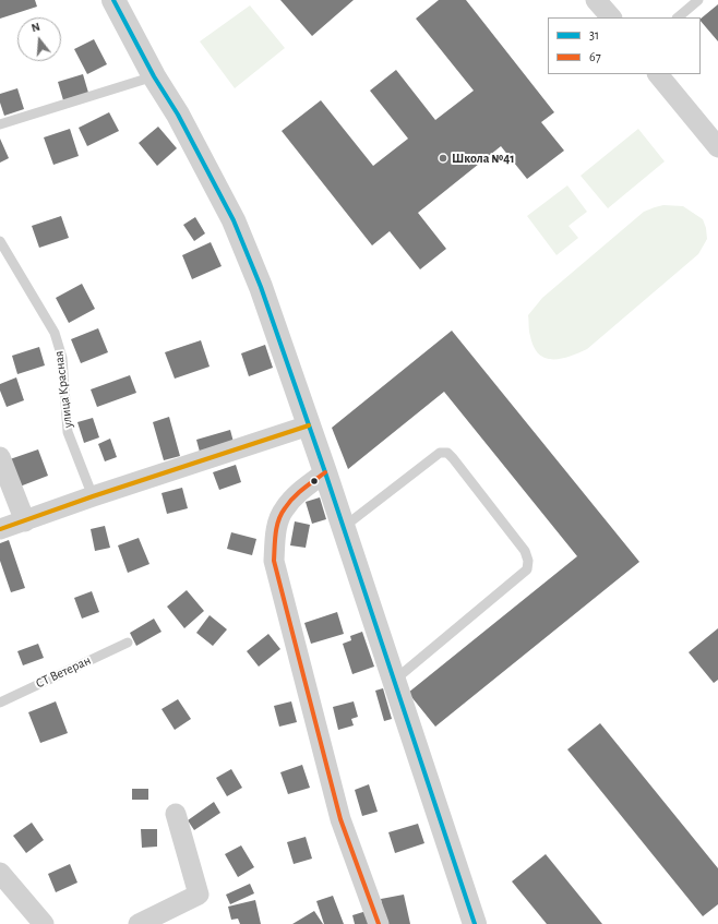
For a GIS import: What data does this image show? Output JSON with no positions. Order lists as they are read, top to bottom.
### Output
{
  "streets": {
    "lane": ["улица Красная", "СТ Ветеран"]
  },
  "places": ["Школа №41"],
  "lines": ["transit line 31", "transit line 67"],
  "legend": ["31", "67"],
  "north": "top"
}
